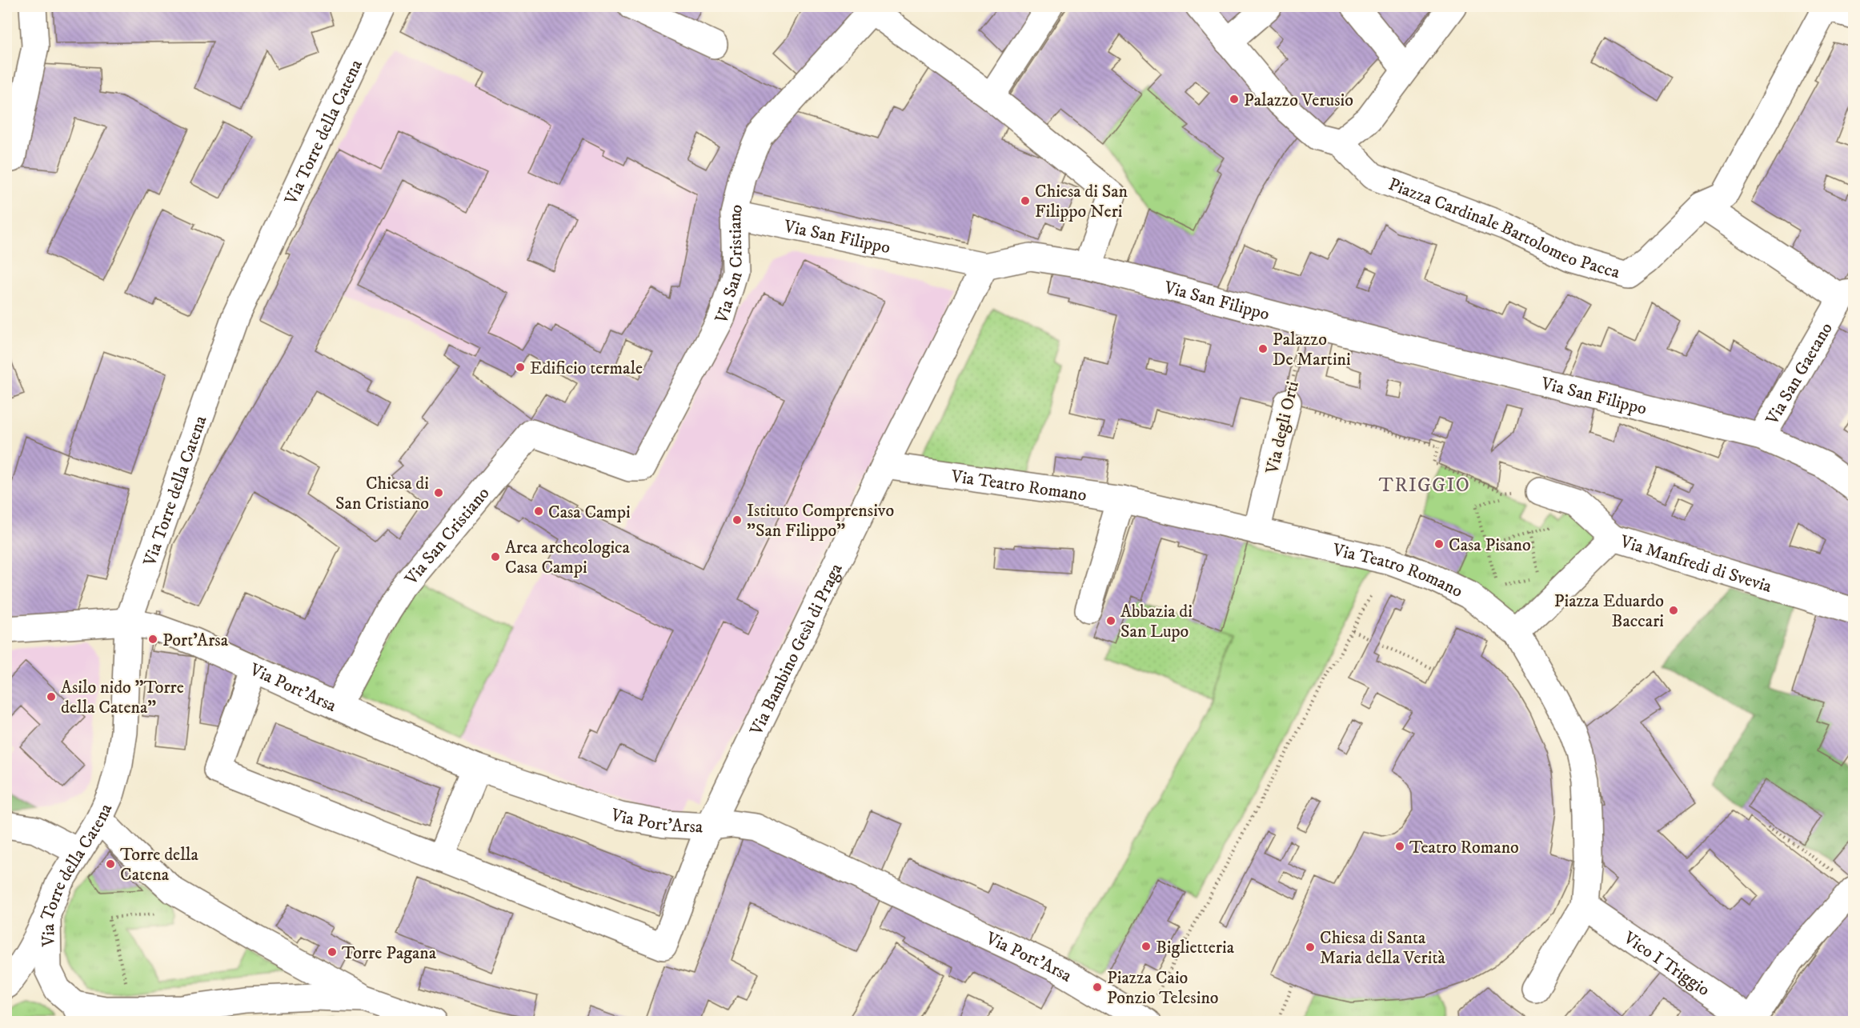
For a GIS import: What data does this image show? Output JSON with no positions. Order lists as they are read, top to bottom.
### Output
{
  "streets": {
    "street": [
      "Via Torre della Catena",
      "Piazza Cardinale Bartolomeo Pacca",
      "Via San Filippo",
      "Via San Cristiano",
      "Via San Gaetano",
      "Via degli Orti",
      "Via Teatro Romano",
      "Via Manfredi di Svevia",
      "Via Bambino Gesù di Praga",
      "Via Port'Arsa",
      "Vico I Triggio"
    ]
  },
  "crossings": [
    ["Via Torre della Catena", "Via Port'Arsa"],
    ["Via San Filippo", "Via San Cristiano"],
    ["Via San Filippo", "Via San Gaetano"],
    ["Via San Filippo", "Via degli Orti"],
    ["Via San Filippo", "Via Bambino Gesù di Praga"],
    ["Via San Cristiano", "Via Port'Arsa"],
    ["Via degli Orti", "Via Teatro Romano"],
    ["Via Teatro Romano", "Via Manfredi di Svevia"],
    ["Via Teatro Romano", "Via Bambino Gesù di Praga"],
    ["Via Teatro Romano", "Vico I Triggio"],
    ["Via Bambino Gesù di Praga", "Via Port'Arsa"]
  ],
  "districts": ["TRIGGIO"],
  "places": [
    "Palazzo Verusio",
    "Chiesa di San Filippo Neri",
    "Palazzo De Martini",
    "Edificio termale",
    "Chiesa di San Cristiano",
    "Casa Campi",
    "Istituto Comprensivo \"San Filippo\"",
    "Casa Pisano",
    "Area archeologica Casa Campi",
    "Piazza Eduardo Baccari",
    "Abbazia di San Lupo",
    "Port'Arsa",
    "Asilo nido \"Torre della Catena\"",
    "Teatro Romano",
    "Torre della Catena",
    "Biglietteria",
    "Chiesa di Santa Maria della Verità",
    "Torre Pagana",
    "Piazza Caio Ponzio Telesino"
  ]
}
